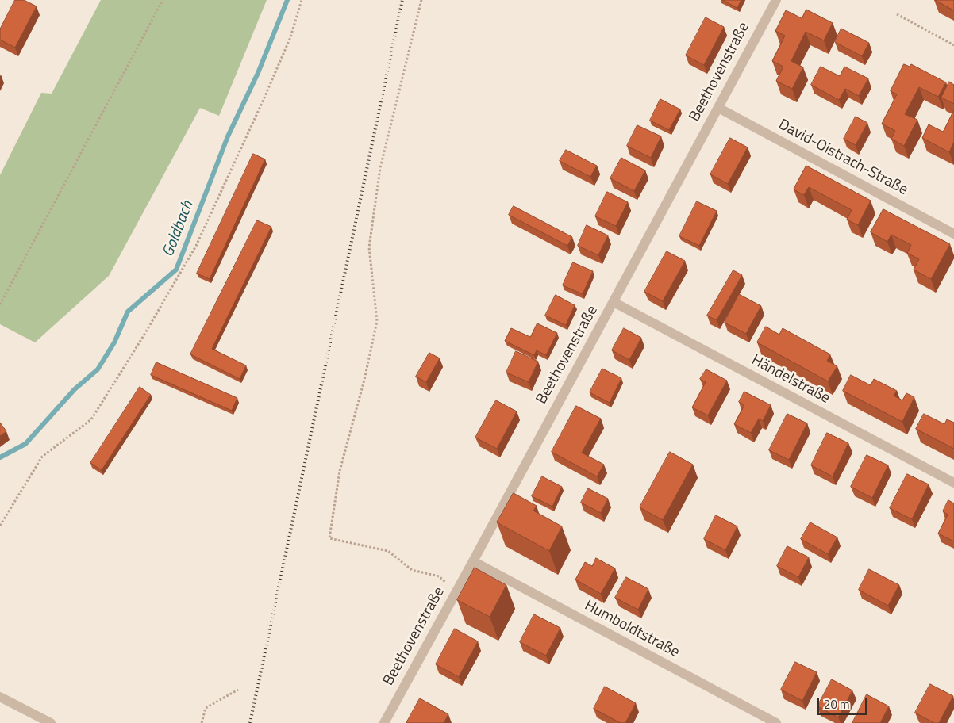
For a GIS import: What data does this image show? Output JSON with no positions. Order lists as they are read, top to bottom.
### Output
{
  "streets": {
    "street": [
      "Beethovenstraße",
      "David-Oistrach-Straße",
      "Händelstraße",
      "Humboldtstraße"
    ]
  },
  "crossings": [
    ["Beethovenstraße", "David-Oistrach-Straße"],
    ["Beethovenstraße", "Händelstraße"],
    ["Beethovenstraße", "Humboldtstraße"]
  ],
  "water": ["Goldbach"],
  "scale_bar": "20 m"
}
